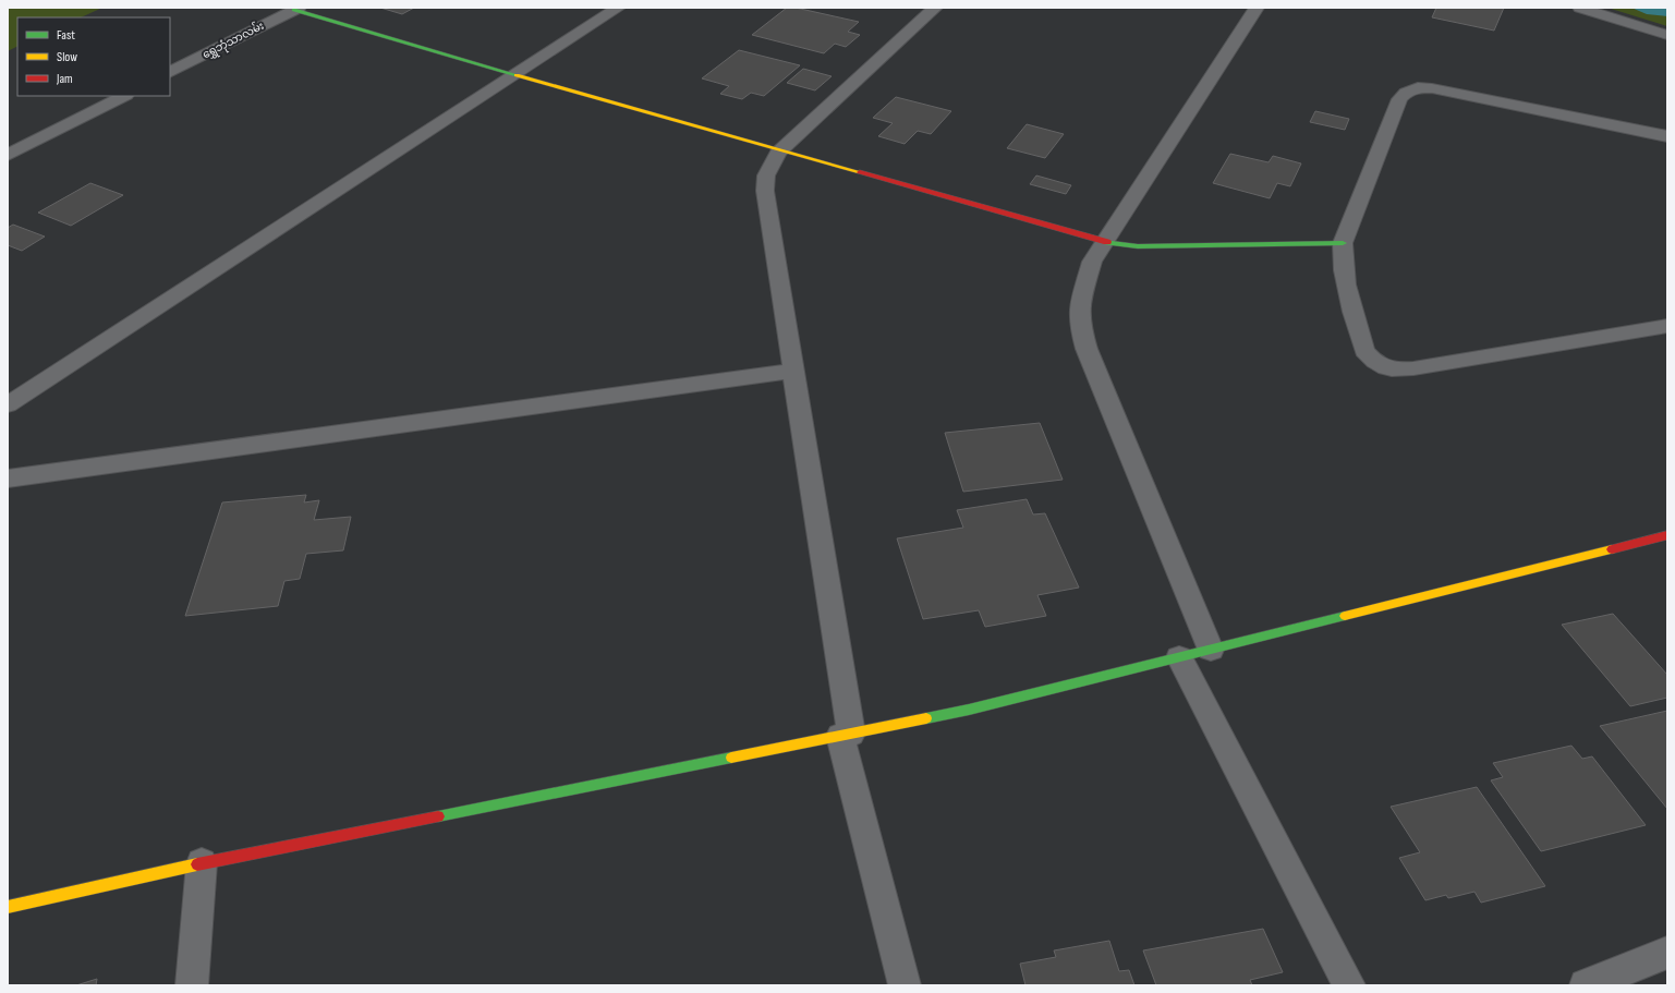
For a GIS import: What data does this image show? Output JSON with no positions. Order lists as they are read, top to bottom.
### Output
{
  "streets": {
    "street": ["ရွှေဘုံသာလမ်း"]
  },
  "legend": ["Fast", "Slow", "Jam"]
}
